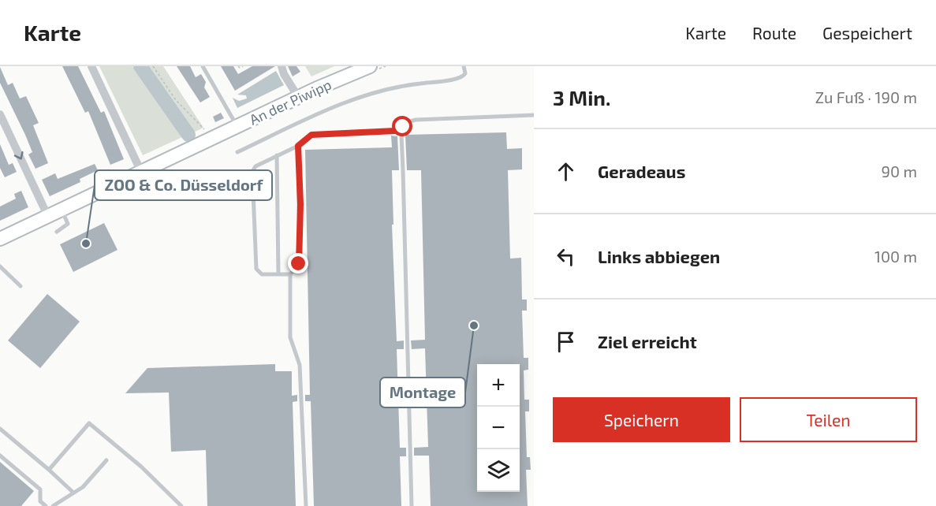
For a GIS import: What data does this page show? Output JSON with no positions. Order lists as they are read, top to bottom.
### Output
{
  "streets": {
    "street": ["An der Piwipp"]
  },
  "places": ["ZOO & Co. Düsseldorf", "Montage"],
  "page": {
    "header": "Karte",
    "nav": ["Karte", "Route", "Gespeichert"],
    "heading": ["3 Min.", "Zu Fuß · 190 m"],
    "list": [
      ["Geradeaus", "90 m"],
      ["Links abbiegen", "100 m"],
      "Ziel erreicht"
    ],
    "map_buttons": ["+", "−"],
    "buttons": ["Speichern", "Teilen"]
  }
}
